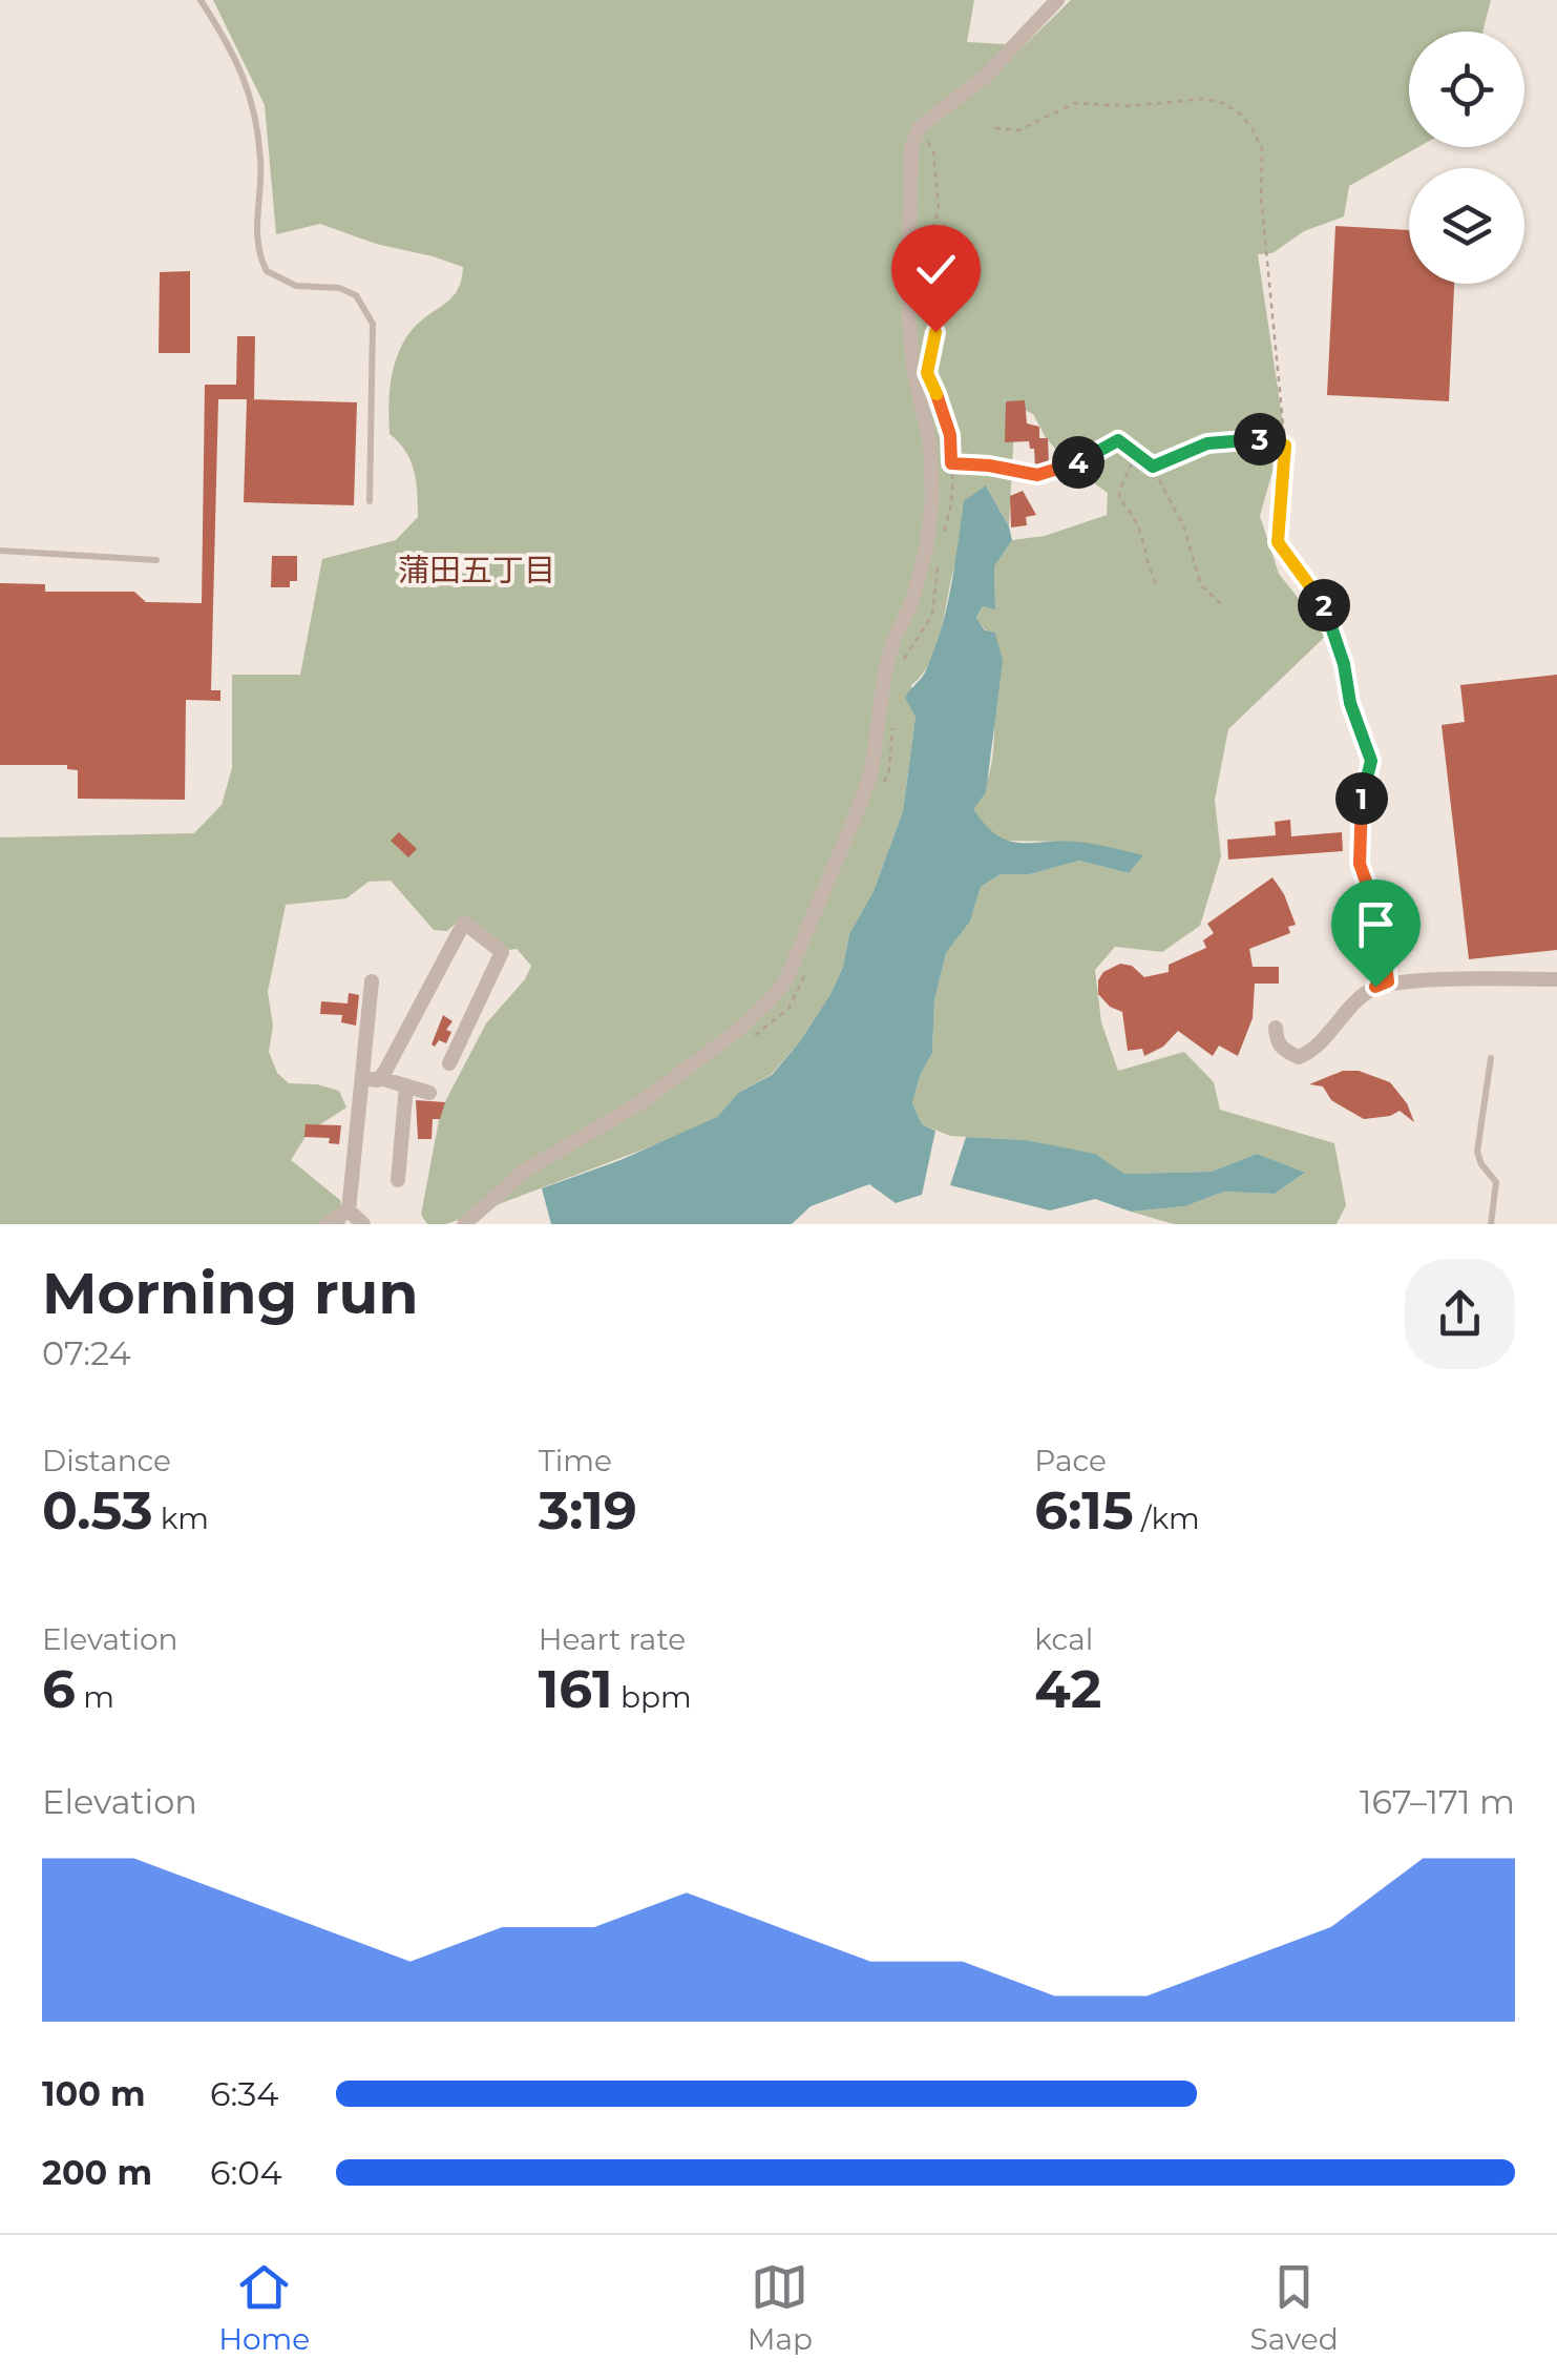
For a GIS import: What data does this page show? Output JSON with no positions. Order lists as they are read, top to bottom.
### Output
{
  "districts": ["蒲田五丁目"],
  "page": {
    "pins": [
      "3",
      "4",
      "2",
      "1"
    ],
    "heading": ["Morning run", "07:24"],
    "stats": [
      ["Distance", "0.53 km"],
      ["Time", "3:19"],
      ["Pace", "6:15 /km"],
      ["Elevation", "6 m"],
      ["Heart rate", "161 bpm"],
      ["kcal", "42"]
    ],
    "chart": ["Elevation", "167–171 m"],
    "list": [
      {
        "name": "100 m",
        "note": "6:34"
      },
      {
        "name": "200 m",
        "note": "6:04"
      }
    ],
    "tabs": ["Home", "Map", "Saved"]
  }
}
